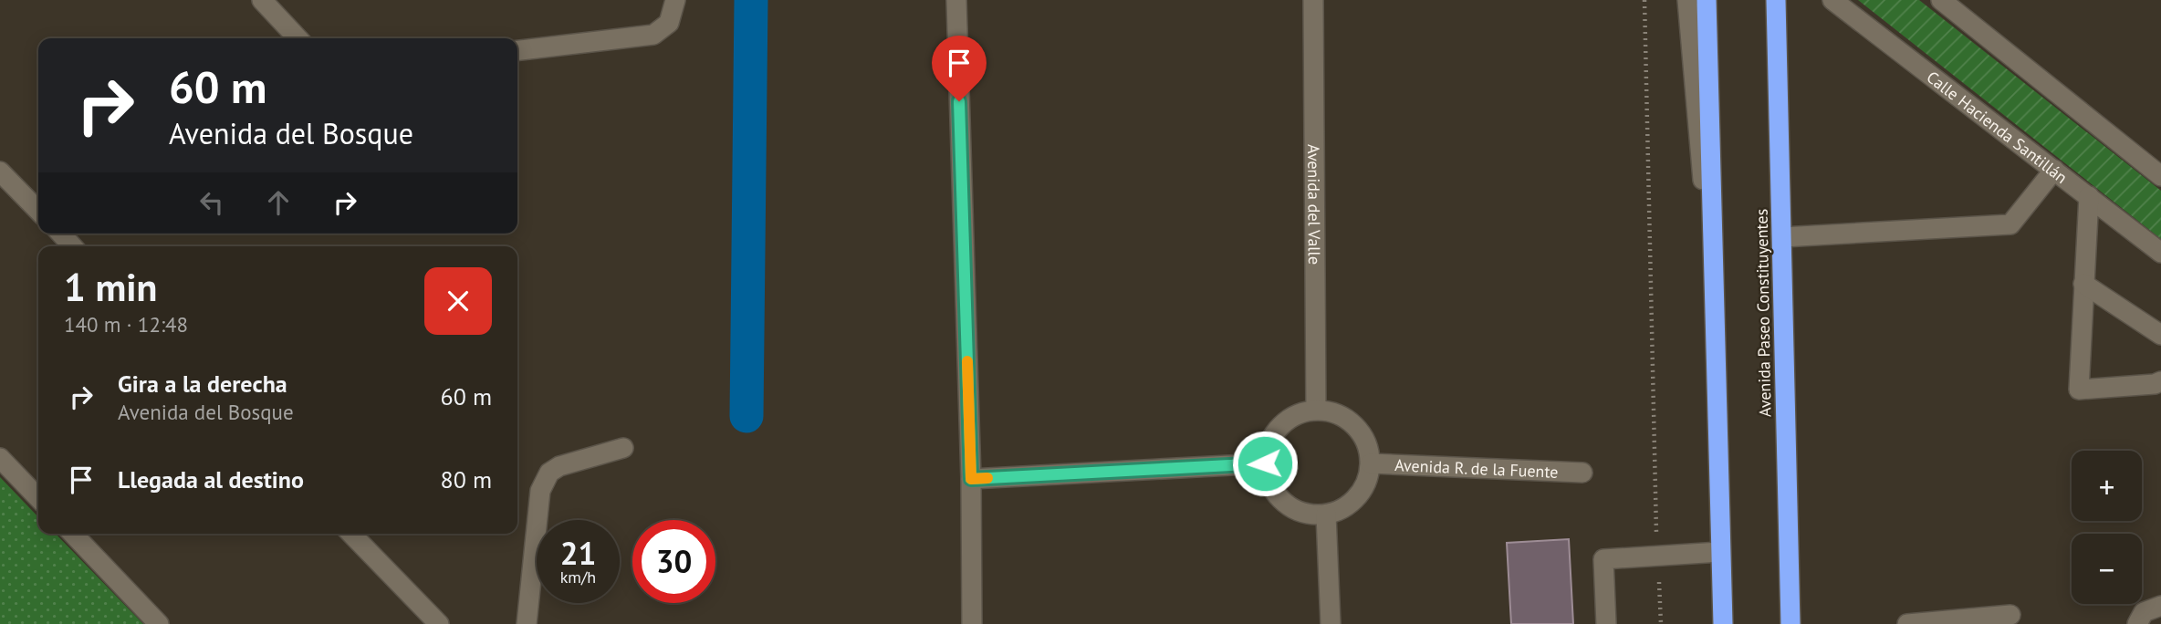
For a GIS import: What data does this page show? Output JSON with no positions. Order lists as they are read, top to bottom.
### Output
{
  "streets": {
    "highway": ["Avenida Paseo Constituyentes"],
    "street": ["Calle Hacienda Santillán", "Avenida del Valle", "Avenida R. de la Fuente"]
  },
  "crossings": [
    ["Avenida del Valle", "Avenida R. de la Fuente"]
  ],
  "page": {
    "turn": ["60 m", "Avenida del Bosque"],
    "heading": ["1 min", "140 m · 12:48"],
    "list": [
      {
        "name": "Gira a la derecha",
        "note": "Avenida del Bosque",
        "value": "60 m"
      },
      {
        "name": "Llegada al destino",
        "value": "80 m"
      }
    ],
    "map_buttons": ["+", "−"],
    "speed": "21 km/h",
    "limit": "30"
  }
}
